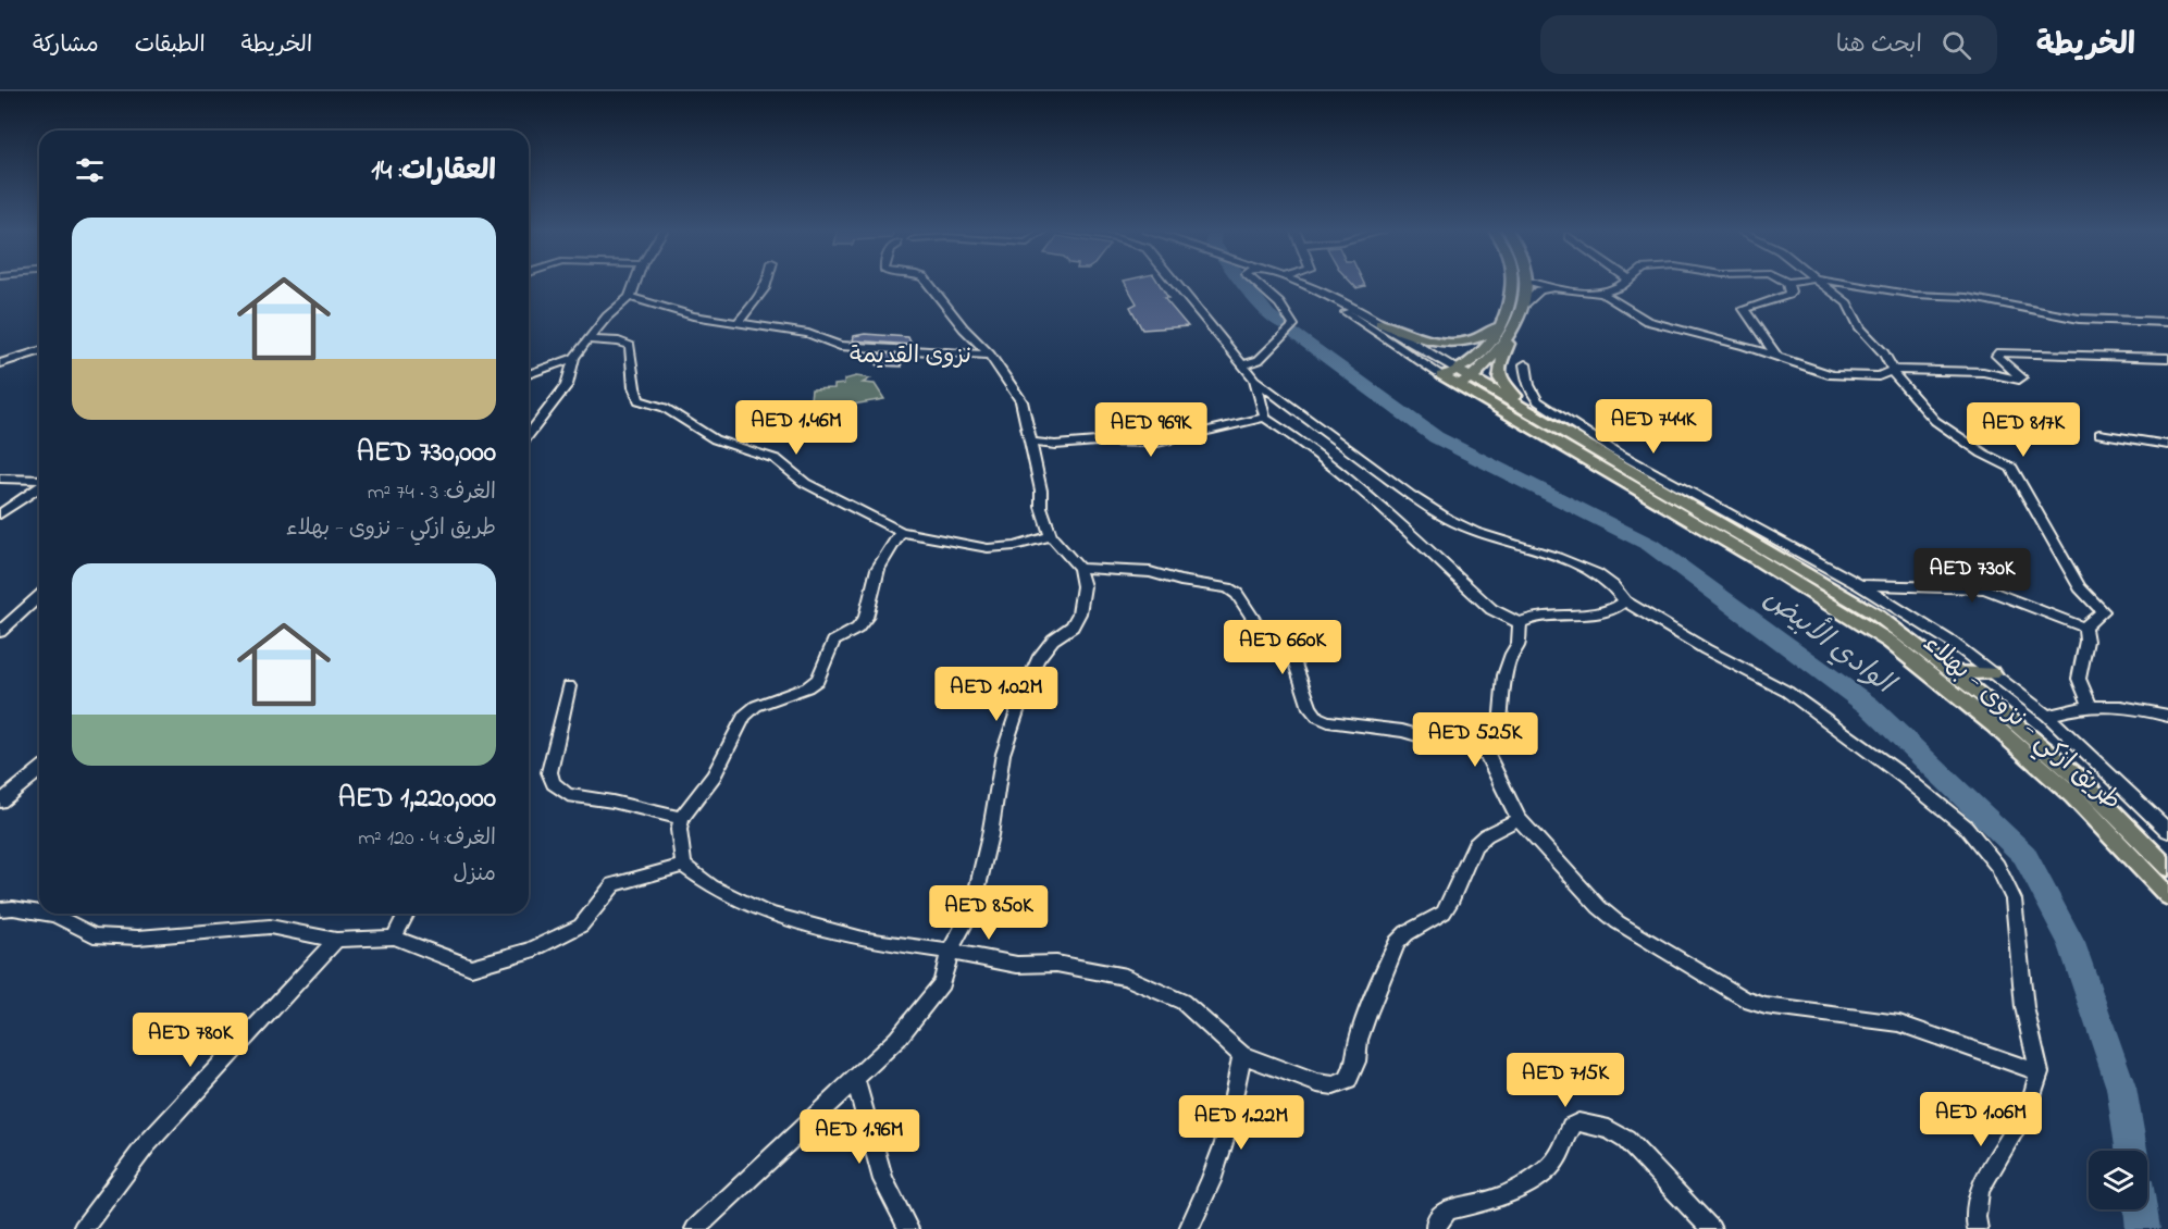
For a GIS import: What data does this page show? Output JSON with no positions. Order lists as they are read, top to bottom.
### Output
{
  "streets": {
    "main road": ["طريق ازكي - نزوى - بهلاء"]
  },
  "districts": ["نزوى القديمة"],
  "water": ["الوادي الأبيض"],
  "page": {
    "header": "الخريطة",
    "search": "ابحث هنا",
    "nav": ["الخريطة", "الطبقات", "مشاركة"],
    "heading": "العقارات: 14",
    "list": [
      {
        "name": "AED 730,000",
        "note": "الغرف: 3 · 74 m² · طريق ازكي - نزوى - بهلاء"
      },
      {
        "name": "AED 1,220,000",
        "note": "الغرف: 4 · 120 m² · منزل"
      }
    ],
    "price": [
      "AED 744K",
      "AED 1.46M",
      "AED 969K",
      "AED 817K",
      "AED 730K",
      "AED 660K",
      "AED 1.02M",
      "AED 525K",
      "AED 850K",
      "AED 780K",
      "AED 715K",
      "AED 1.06M",
      "AED 1.22M",
      "AED 1.96M"
    ]
  }
}
